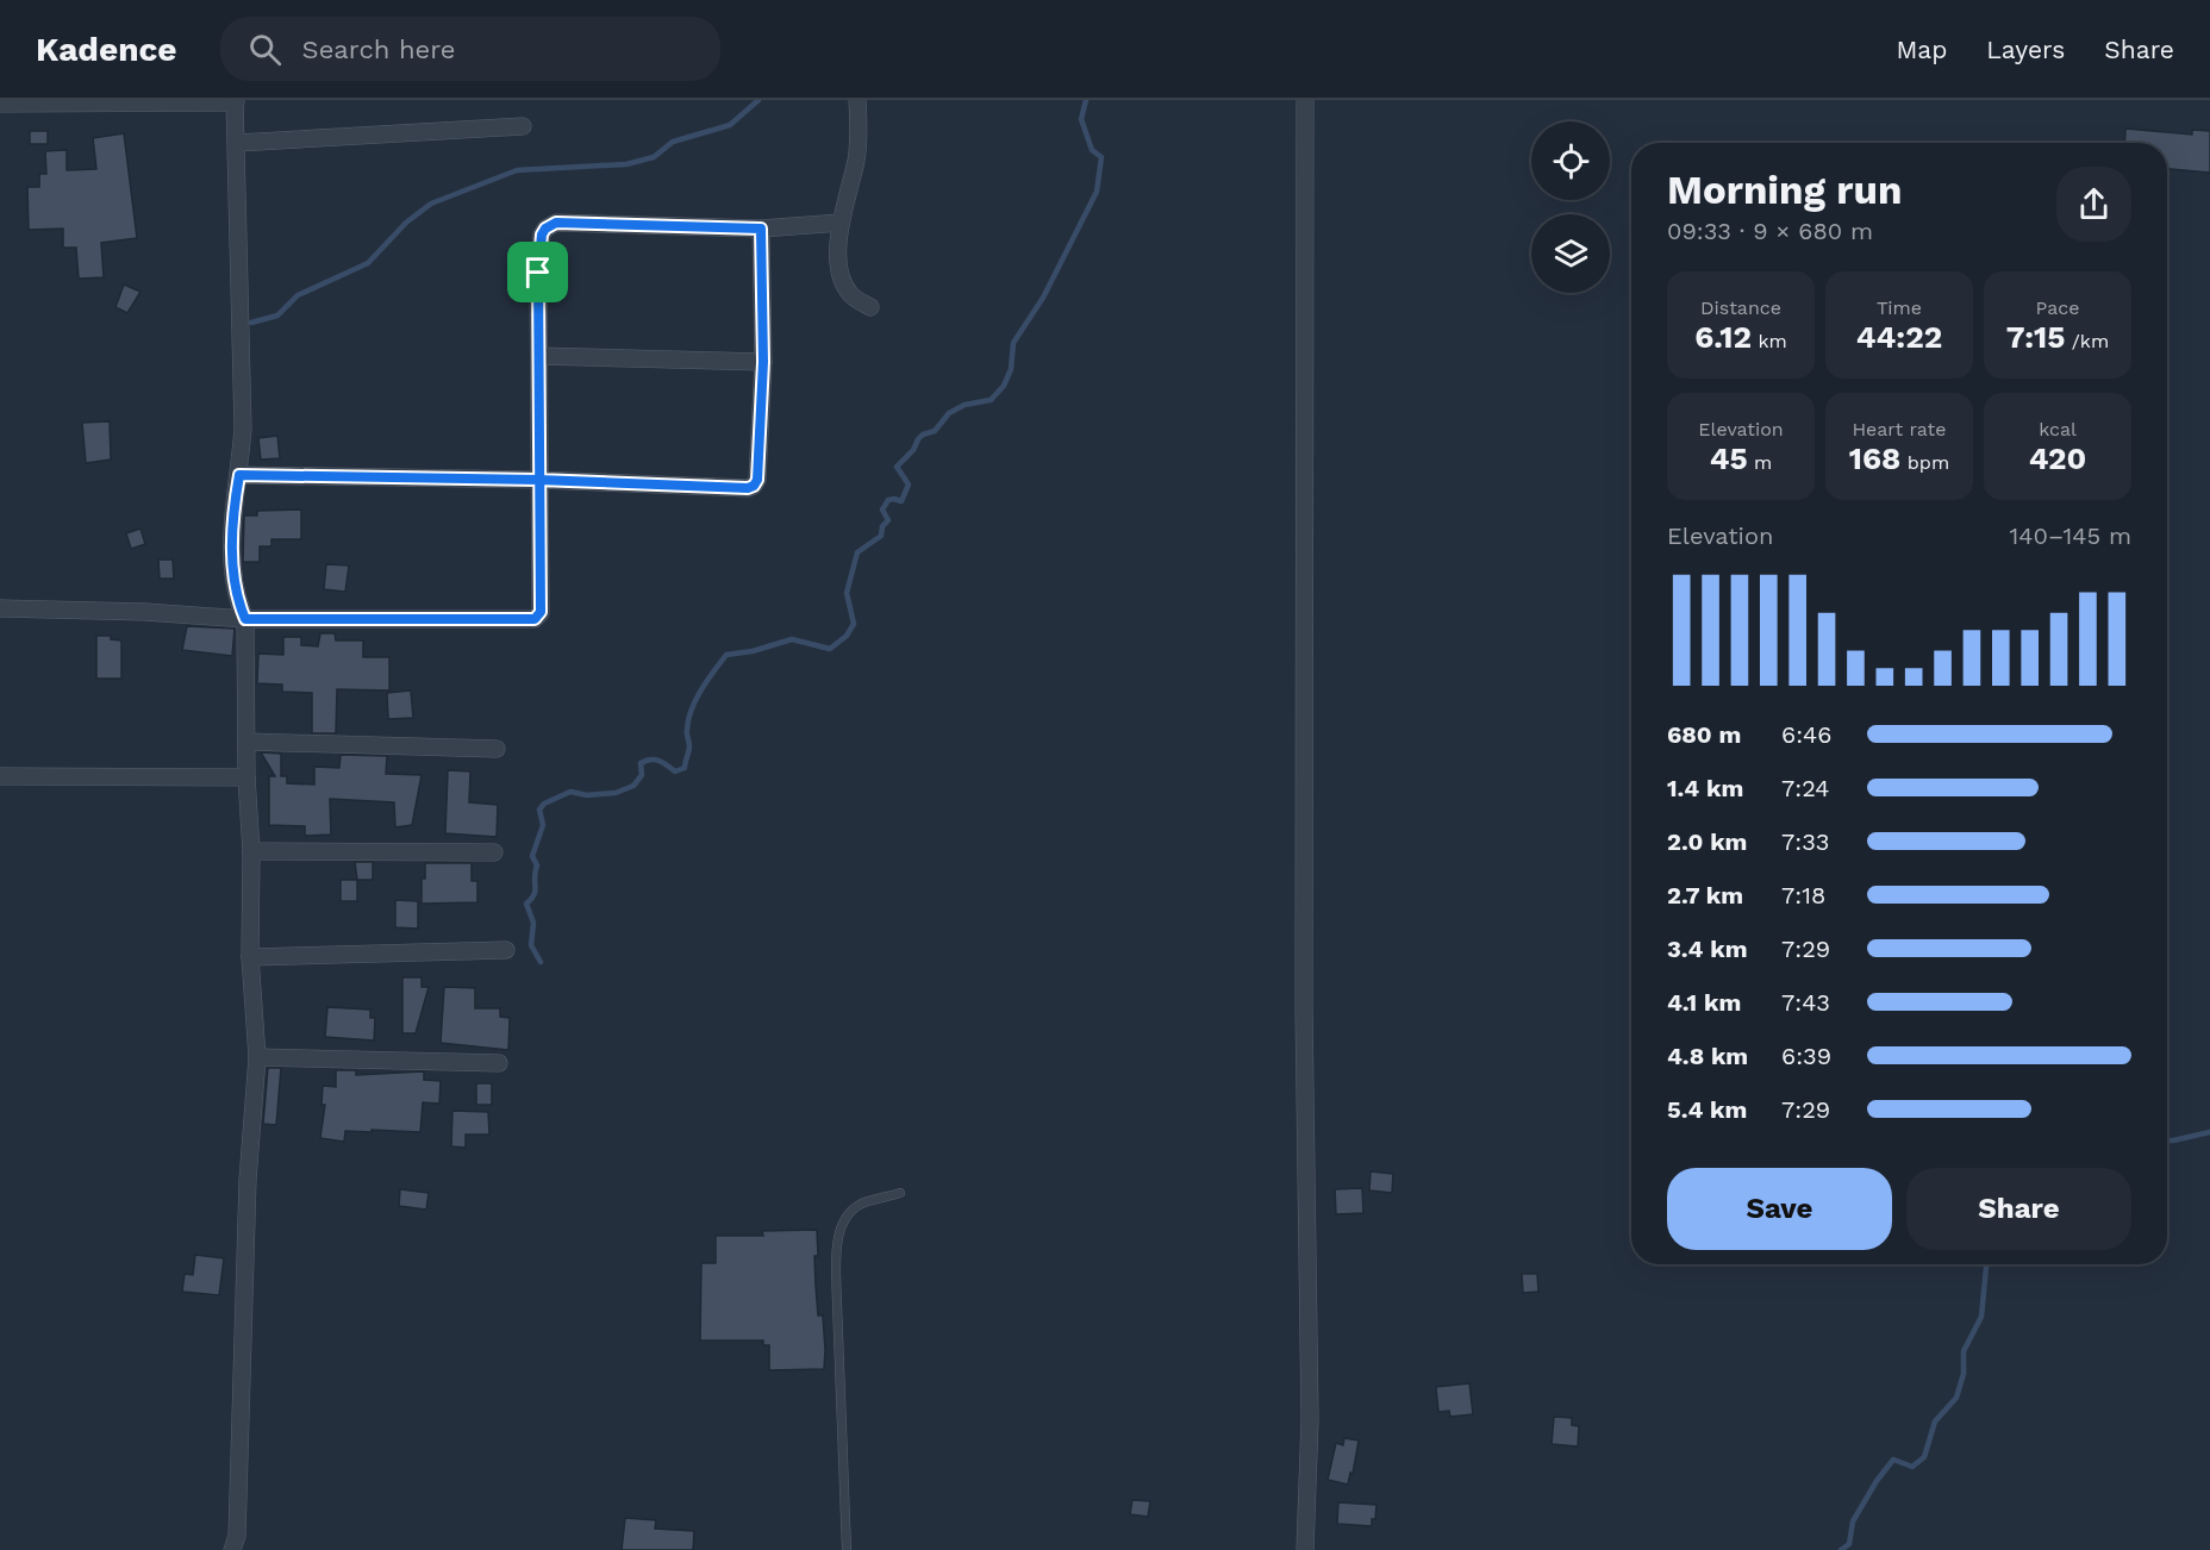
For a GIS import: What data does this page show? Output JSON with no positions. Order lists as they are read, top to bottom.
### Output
{
  "page": {
    "header": "Kadence",
    "search": "Search here",
    "nav": ["Map", "Layers", "Share"],
    "heading": ["Morning run", "09:33 · 9 × 680 m"],
    "stats": [
      ["Distance", "6.12 km"],
      ["Time", "44:22"],
      ["Pace", "7:15 /km"],
      ["Elevation", "45 m"],
      ["Heart rate", "168 bpm"],
      ["kcal", "420"]
    ],
    "chart": ["Elevation", "140–145 m"],
    "list": [
      {
        "name": "680 m",
        "note": "6:46"
      },
      {
        "name": "1.4 km",
        "note": "7:24"
      },
      {
        "name": "2.0 km",
        "note": "7:33"
      },
      {
        "name": "2.7 km",
        "note": "7:18"
      },
      {
        "name": "3.4 km",
        "note": "7:29"
      },
      {
        "name": "4.1 km",
        "note": "7:43"
      },
      {
        "name": "4.8 km",
        "note": "6:39"
      },
      {
        "name": "5.4 km",
        "note": "7:29"
      }
    ],
    "buttons": ["Save", "Share"]
  }
}
